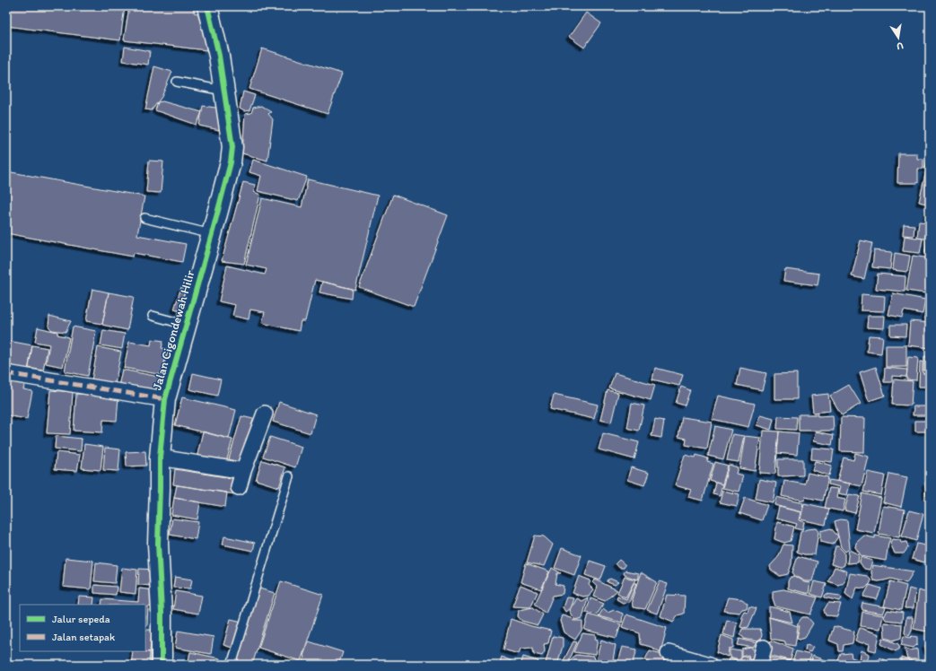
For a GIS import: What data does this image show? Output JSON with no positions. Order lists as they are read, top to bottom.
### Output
{
  "streets": {
    "street": ["Jalan Cigondewah Hilir"]
  },
  "legend": ["Jalur sepeda", "Jalan setapak"],
  "north": "bottom"
}
